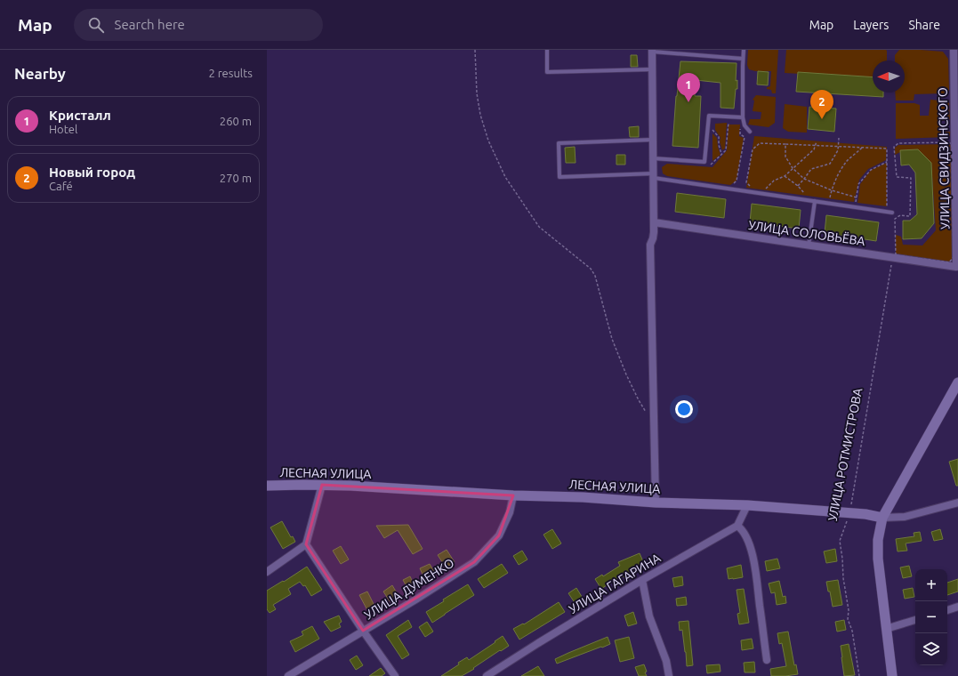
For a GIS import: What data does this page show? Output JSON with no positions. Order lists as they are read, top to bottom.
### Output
{
  "streets": {
    "street": [
      "УЛИЦА СВИДЗИНСКОГО",
      "УЛИЦА СОЛОВЬЁВА",
      "ЛЕСНАЯ УЛИЦА",
      "УЛИЦА ГАГАРИНА",
      "УЛИЦА ДУМЕНКО"
    ],
    "path": ["УЛИЦА РОТМИСТРОВА"]
  },
  "crossings": [
    ["УЛИЦА СВИДЗИНСКОГО", "УЛИЦА СОЛОВЬЁВА"],
    ["УЛИЦА СОЛОВЬЁВА", "УЛИЦА РОТМИСТРОВА"],
    ["УЛИЦА РОТМИСТРОВА", "ЛЕСНАЯ УЛИЦА"],
    ["ЛЕСНАЯ УЛИЦА", "УЛИЦА ДУМЕНКО"]
  ],
  "north": "left",
  "page": {
    "header": "Map",
    "search": "Search here",
    "nav": ["Map", "Layers", "Share"],
    "heading": ["Nearby", "2 results"],
    "pins": ["1", "2"],
    "list": [
      {
        "mark": "1",
        "name": "Кристалл",
        "note": "Hotel",
        "value": "260 m"
      },
      {
        "mark": "2",
        "name": "Новый город",
        "note": "Café",
        "value": "270 m"
      }
    ],
    "map_buttons": ["+", "−"]
  }
}
